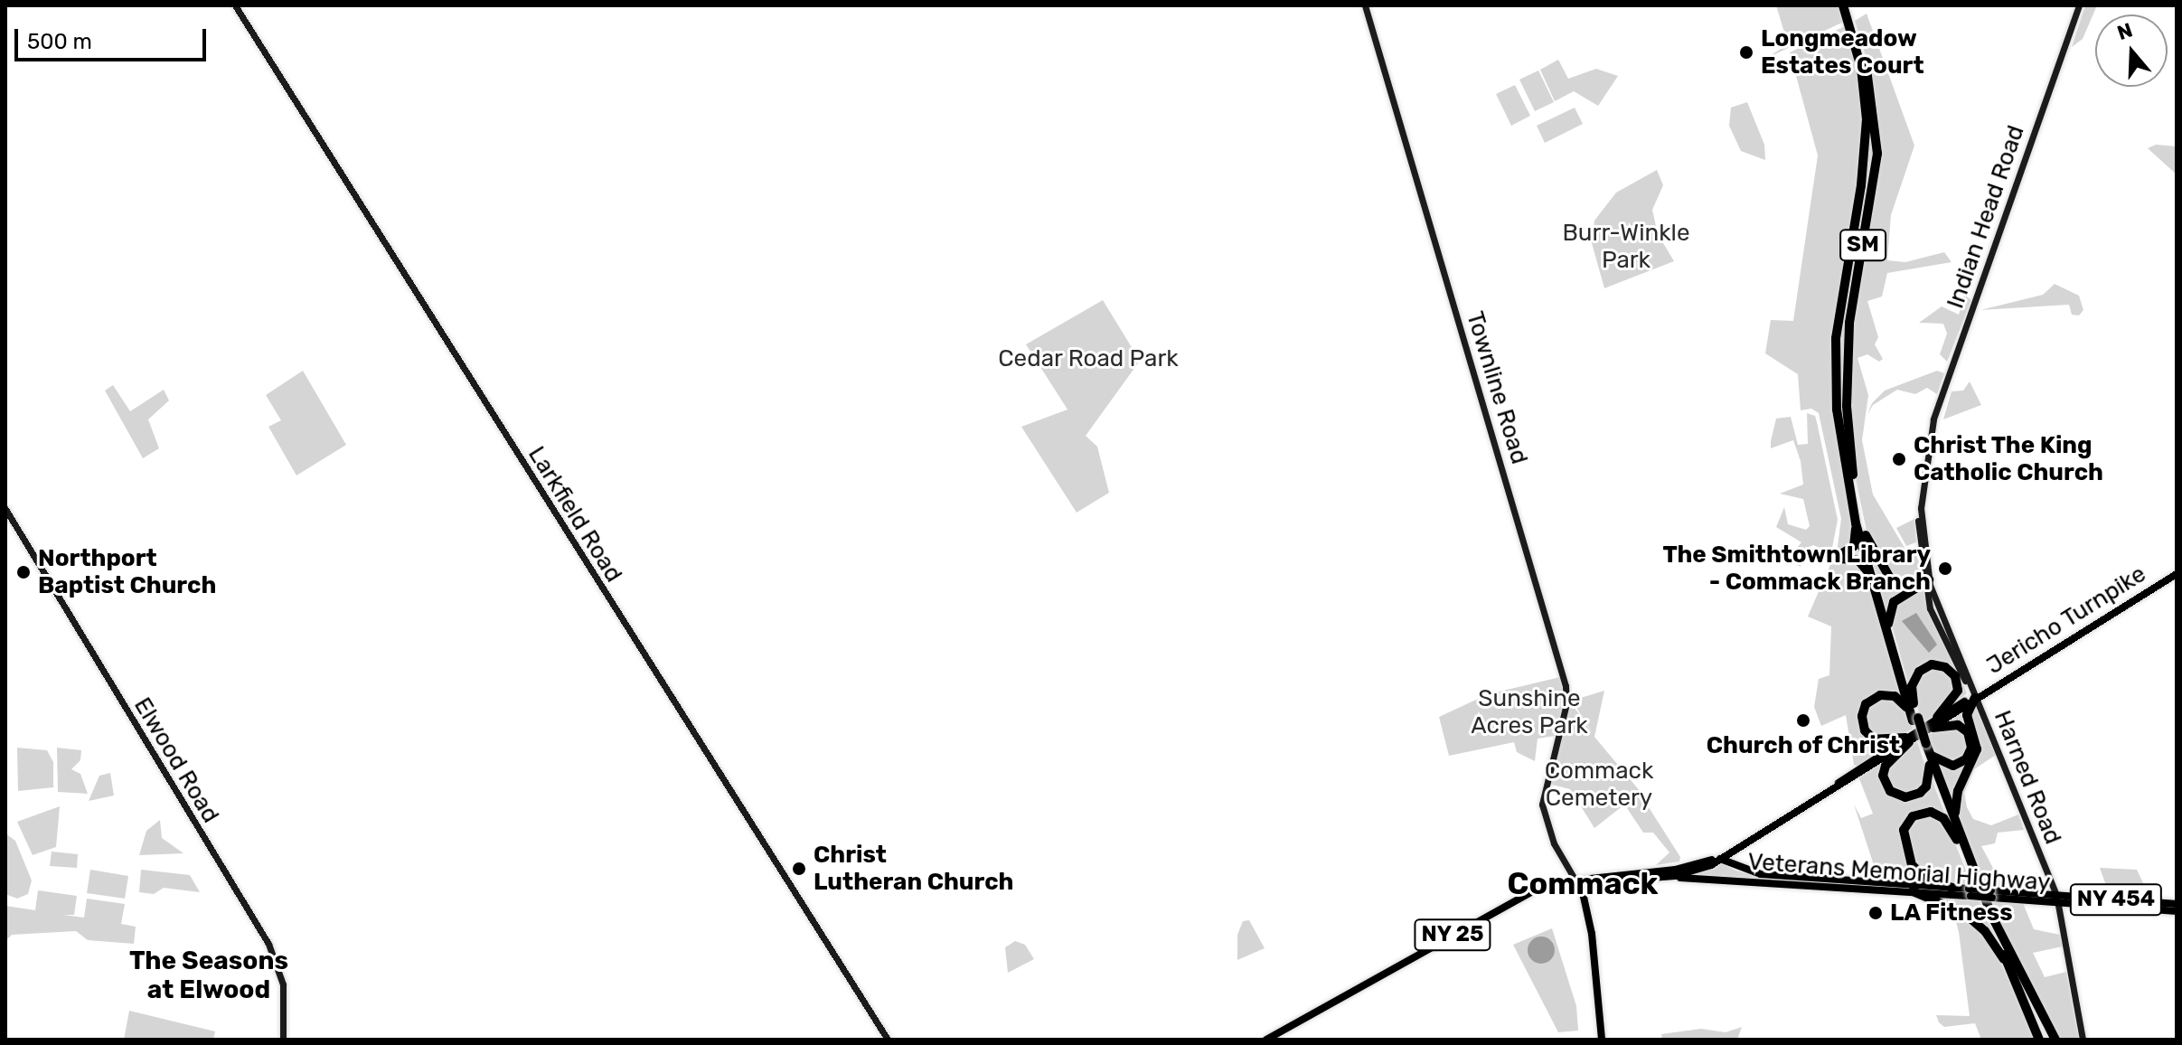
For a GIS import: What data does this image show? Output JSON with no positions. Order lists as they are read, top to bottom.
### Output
{
  "streets": {
    "highway": ["SM"],
    "main road": [
      "Indian Head Road",
      "Townline Road",
      "Larkfield Road",
      "Jericho Turnpike",
      "Elwood Road",
      "Harned Road",
      "Veterans Memorial Highway",
      "NY 454",
      "NY 25"
    ]
  },
  "crossings": [
    ["Indian Head Road", "Jericho Turnpike"],
    ["Indian Head Road", "Harned Road"],
    ["Townline Road", "Jericho Turnpike"],
    ["Jericho Turnpike", "Harned Road"],
    ["Jericho Turnpike", "Veterans Memorial Highway"],
    ["Harned Road", "Veterans Memorial Highway"]
  ],
  "districts": ["Commack", "The Seasons at Elwood"],
  "parks": [
    "Burr-Winkle Park",
    "Cedar Road Park",
    "Sunshine Acres Park",
    "Commack Cemetery"
  ],
  "places": [
    "Longmeadow Estates Court",
    "Christ The King Catholic Church",
    "The Smithtown Library - Commack Branch",
    "Northport Baptist Church",
    "Church of Christ",
    "Christ Lutheran Church",
    "LA Fitness"
  ],
  "scale_bar": "500 m",
  "north": "top"
}
